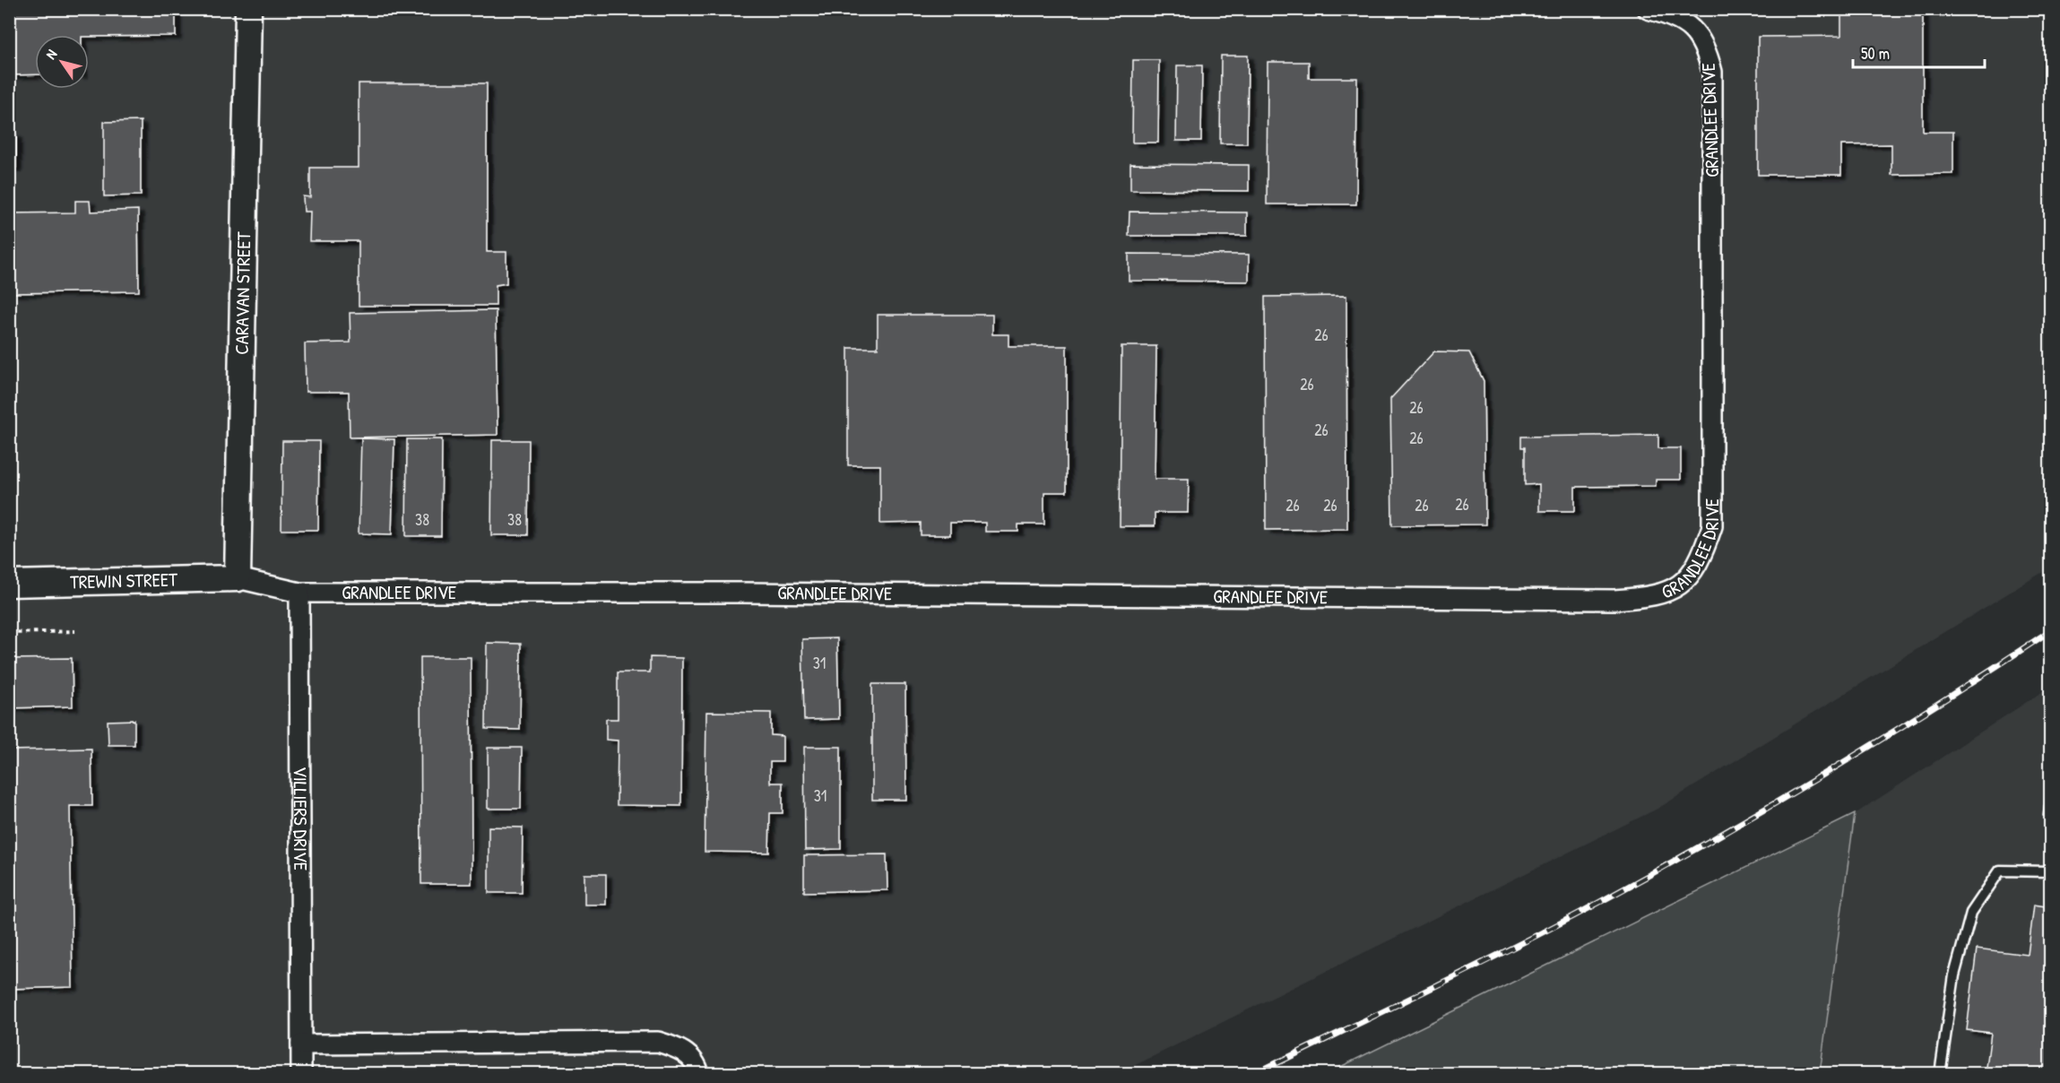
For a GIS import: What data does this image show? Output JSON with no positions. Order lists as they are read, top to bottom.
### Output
{
  "streets": {
    "street": [
      "GRANDLEE DRIVE",
      "CARAVAN STREET",
      "TREWIN STREET",
      "VILLIERS DRIVE"
    ]
  },
  "crossings": [
    ["GRANDLEE DRIVE", "CARAVAN STREET"],
    ["GRANDLEE DRIVE", "TREWIN STREET"],
    ["GRANDLEE DRIVE", "VILLIERS DRIVE"],
    ["CARAVAN STREET", "TREWIN STREET"]
  ],
  "house_numbers": [
    "26",
    "26",
    "26",
    "26",
    "26",
    "26",
    "26",
    "26",
    "26",
    "38",
    "38",
    "31",
    "31"
  ],
  "scale_bar": "50 m",
  "north": "top left"
}
